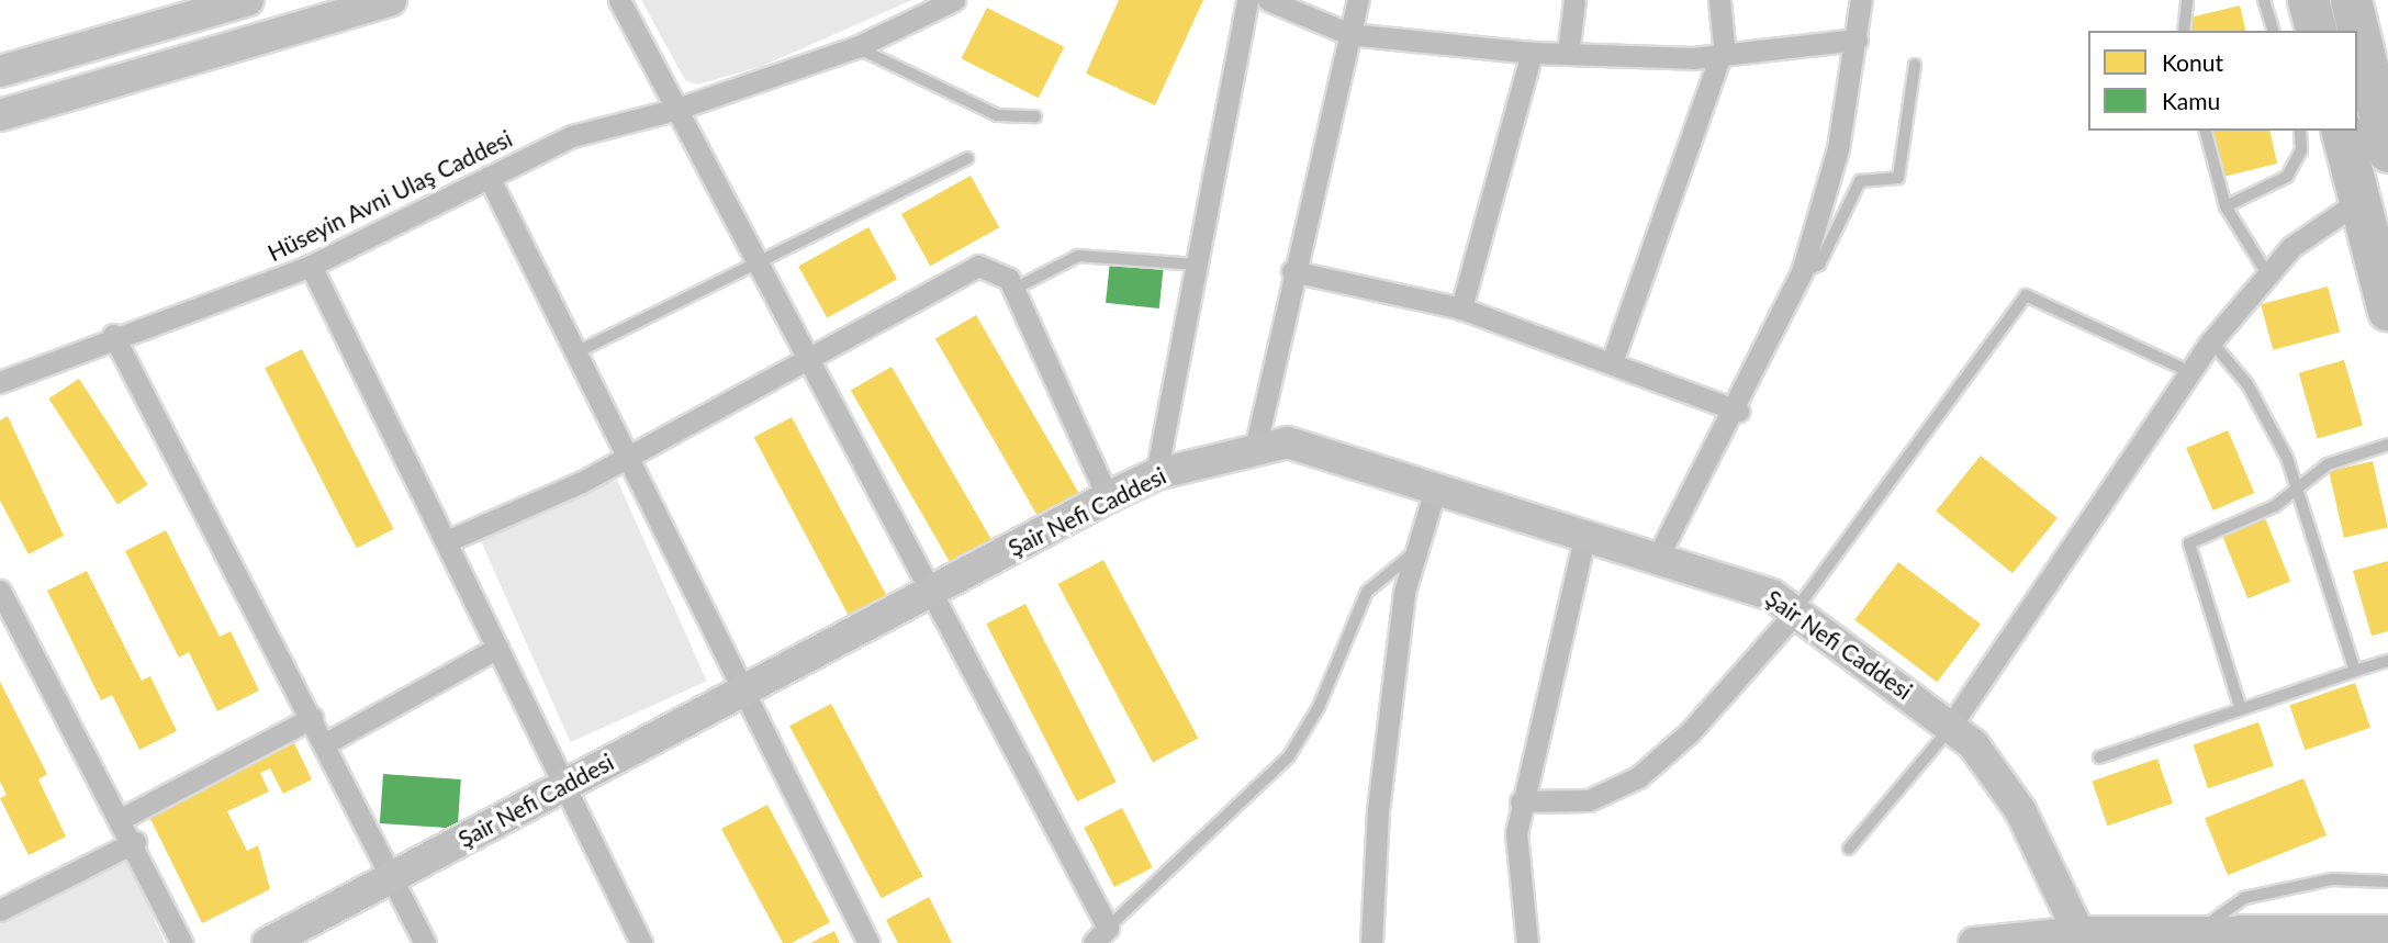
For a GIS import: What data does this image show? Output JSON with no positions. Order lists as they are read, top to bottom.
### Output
{
  "streets": {
    "street": ["Hüseyin Avni Ulaş Caddesi", "Şair Nefi Caddesi"]
  },
  "legend": ["Konut", "Kamu"]
}
